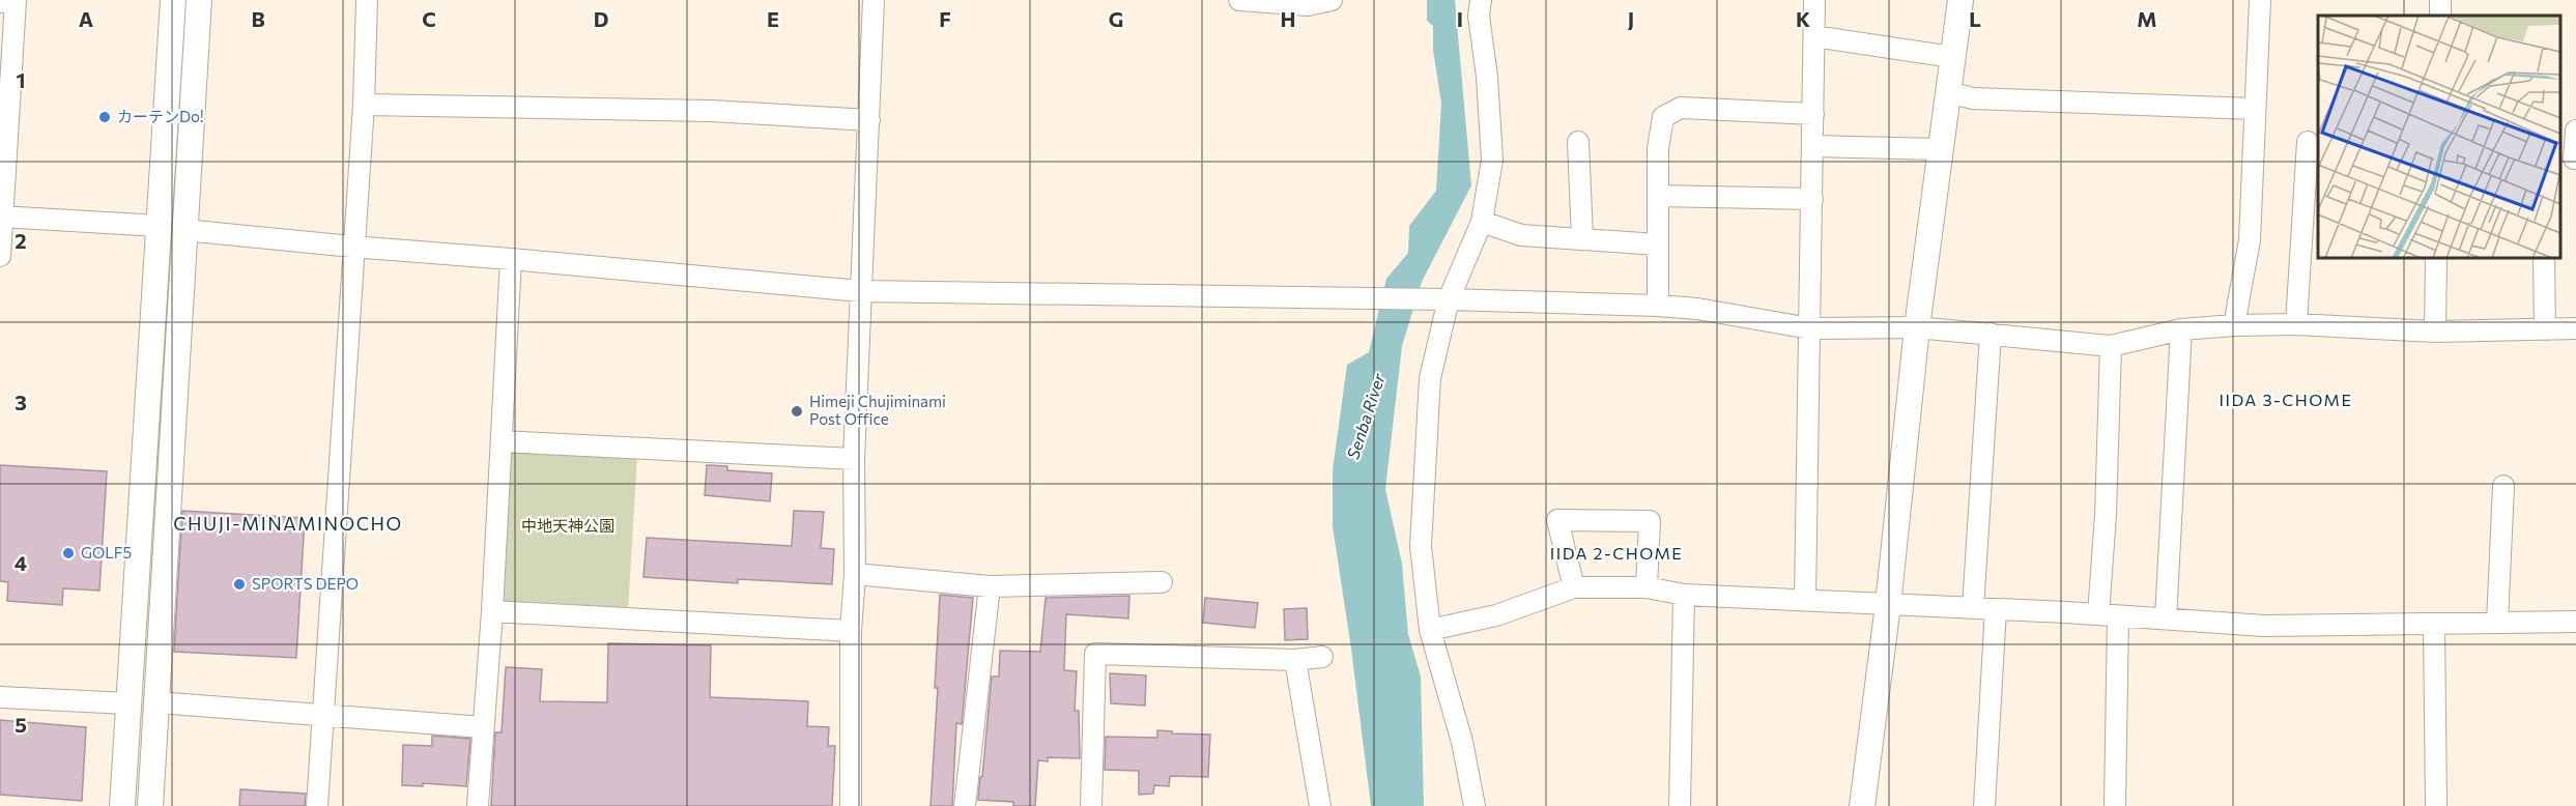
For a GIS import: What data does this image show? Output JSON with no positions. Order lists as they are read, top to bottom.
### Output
{
  "districts": ["IIDA 3-CHOME", "CHUJI-MINAMINOCHO", "IIDA 2-CHOME"],
  "water": ["Senba River"],
  "parks": ["中地天神公園"],
  "places": [
    "カーテンDo!",
    "Himeji Chujiminami Post Office",
    "GOLF5",
    "SPORTS DEPO"
  ],
  "grid": {
    "columns": [
      "A",
      "B",
      "C",
      "D",
      "E",
      "F",
      "G",
      "H",
      "I",
      "J",
      "K",
      "L",
      "M"
    ],
    "rows": [
      "1",
      "2",
      "3",
      "4",
      "5"
    ]
  }
}
